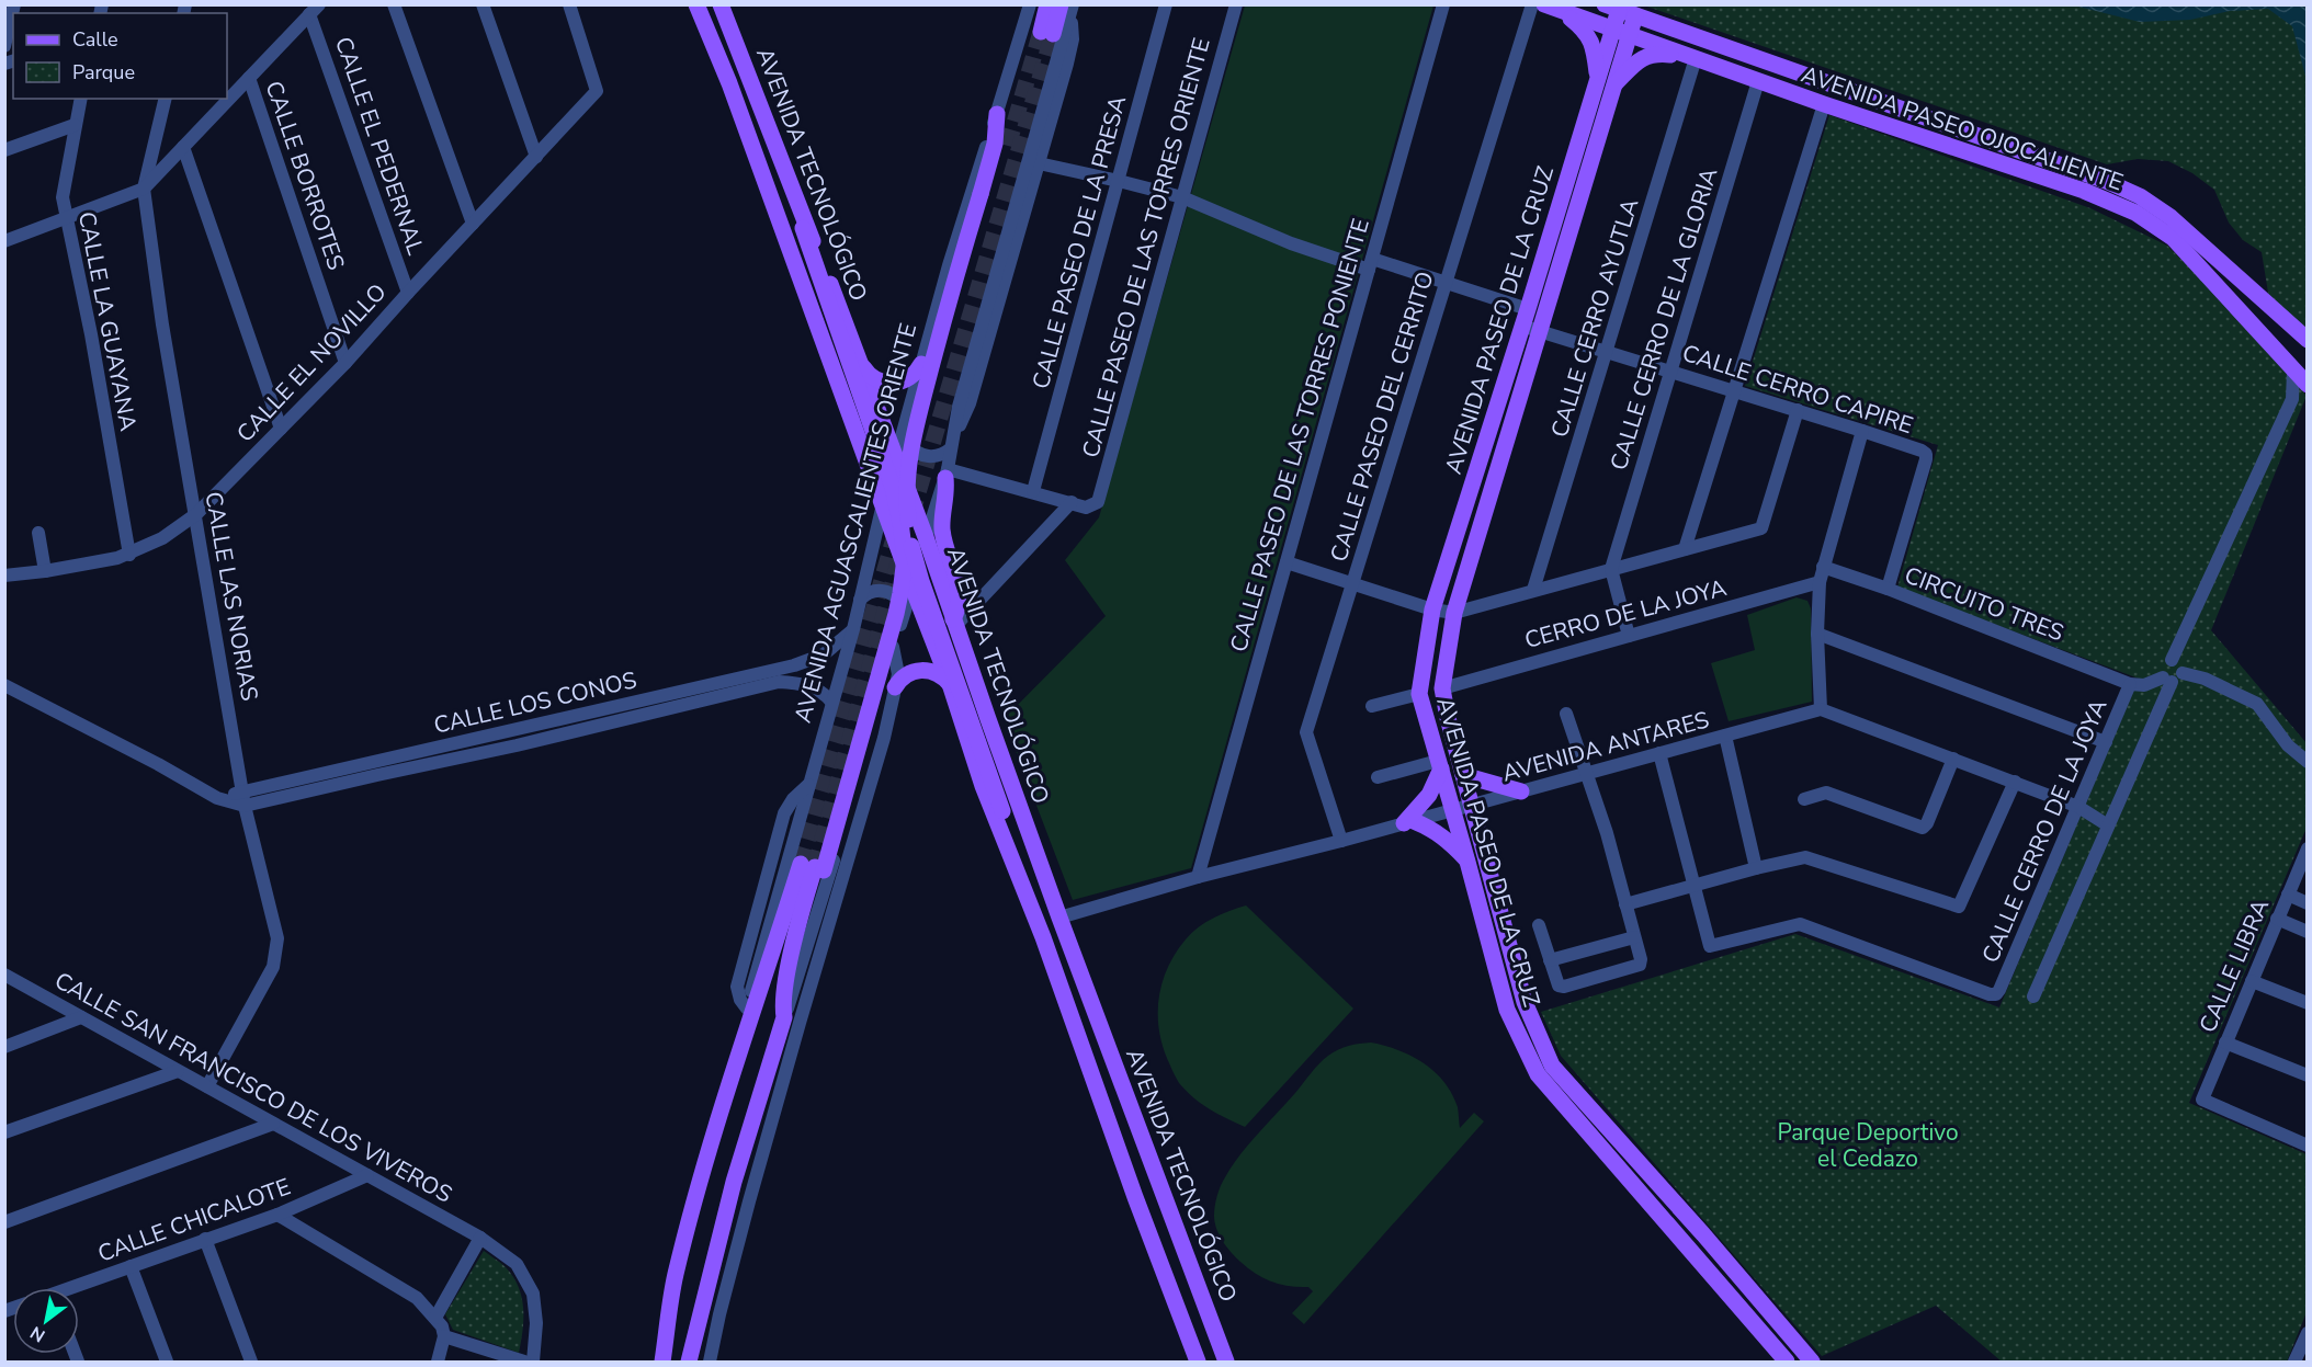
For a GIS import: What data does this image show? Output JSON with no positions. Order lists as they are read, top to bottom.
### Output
{
  "streets": {
    "main road": ["AVENIDA PASEO OJOCALIENTE", "AVENIDA TECNOLÓGICO", "AVENIDA PASEO DE LA CRUZ"],
    "street": [
      "CALLE EL PEDERNAL",
      "CALLE BORROTES",
      "CALLE PASEO DE LA PRESA",
      "CALLE PASEO DE LAS TORRES ORIENTE",
      "CALLE CERRO AYUTLA",
      "CALLE CERRO DE LA GLORIA",
      "CALLE LA GUAYANA",
      "CALLE EL NOVILLO",
      "CALLE CERRO CAPIRE",
      "CALLE PASEO DEL CERRITO",
      "CALLE PASEO DE LAS TORRES PONIENTE",
      "AVENIDA AGUASCALIENTES ORIENTE",
      "CALLE LAS NORIAS",
      "CIRCUITO TRES",
      "CERRO DE LA JOYA",
      "CALLE LOS CONOS",
      "AVENIDA ANTARES",
      "CALLE CERRO DE LA JOYA",
      "CALLE LIBRA",
      "CALLE SAN FRANCISCO DE LOS VIVEROS",
      "CALLE CHICALOTE"
    ]
  },
  "crossings": [
    ["AVENIDA PASEO OJOCALIENTE", "CALLE CERRO AYUTLA"],
    ["AVENIDA PASEO OJOCALIENTE", "CALLE CERRO DE LA GLORIA"],
    ["AVENIDA PASEO OJOCALIENTE", "AVENIDA PASEO DE LA CRUZ"],
    ["CALLE EL PEDERNAL", "CALLE EL NOVILLO"],
    ["AVENIDA TECNOLÓGICO", "AVENIDA AGUASCALIENTES ORIENTE"],
    ["AVENIDA TECNOLÓGICO", "AVENIDA ANTARES"],
    ["CALLE BORROTES", "CALLE EL NOVILLO"],
    ["CALLE CERRO AYUTLA", "CALLE CERRO CAPIRE"],
    ["CALLE CERRO DE LA GLORIA", "CALLE CERRO CAPIRE"],
    ["AVENIDA PASEO DE LA CRUZ", "CALLE CERRO CAPIRE"],
    ["AVENIDA PASEO DE LA CRUZ", "CERRO DE LA JOYA"],
    ["AVENIDA PASEO DE LA CRUZ", "AVENIDA ANTARES"],
    ["CALLE LA GUAYANA", "CALLE EL NOVILLO"],
    ["CALLE EL NOVILLO", "CALLE LAS NORIAS"],
    ["CALLE CERRO CAPIRE", "CIRCUITO TRES"],
    ["CALLE PASEO DEL CERRITO", "AVENIDA ANTARES"],
    ["CALLE PASEO DE LAS TORRES PONIENTE", "AVENIDA ANTARES"],
    ["AVENIDA AGUASCALIENTES ORIENTE", "CALLE LOS CONOS"],
    ["CALLE LAS NORIAS", "CALLE LOS CONOS"],
    ["CALLE LAS NORIAS", "CALLE SAN FRANCISCO DE LOS VIVEROS"],
    ["CIRCUITO TRES", "CALLE CERRO DE LA JOYA"],
    ["CALLE SAN FRANCISCO DE LOS VIVEROS", "CALLE CHICALOTE"]
  ],
  "parks": ["Parque Deportivo el Cedazo"],
  "legend": ["Calle", "Parque"],
  "north": "bottom left"
}
